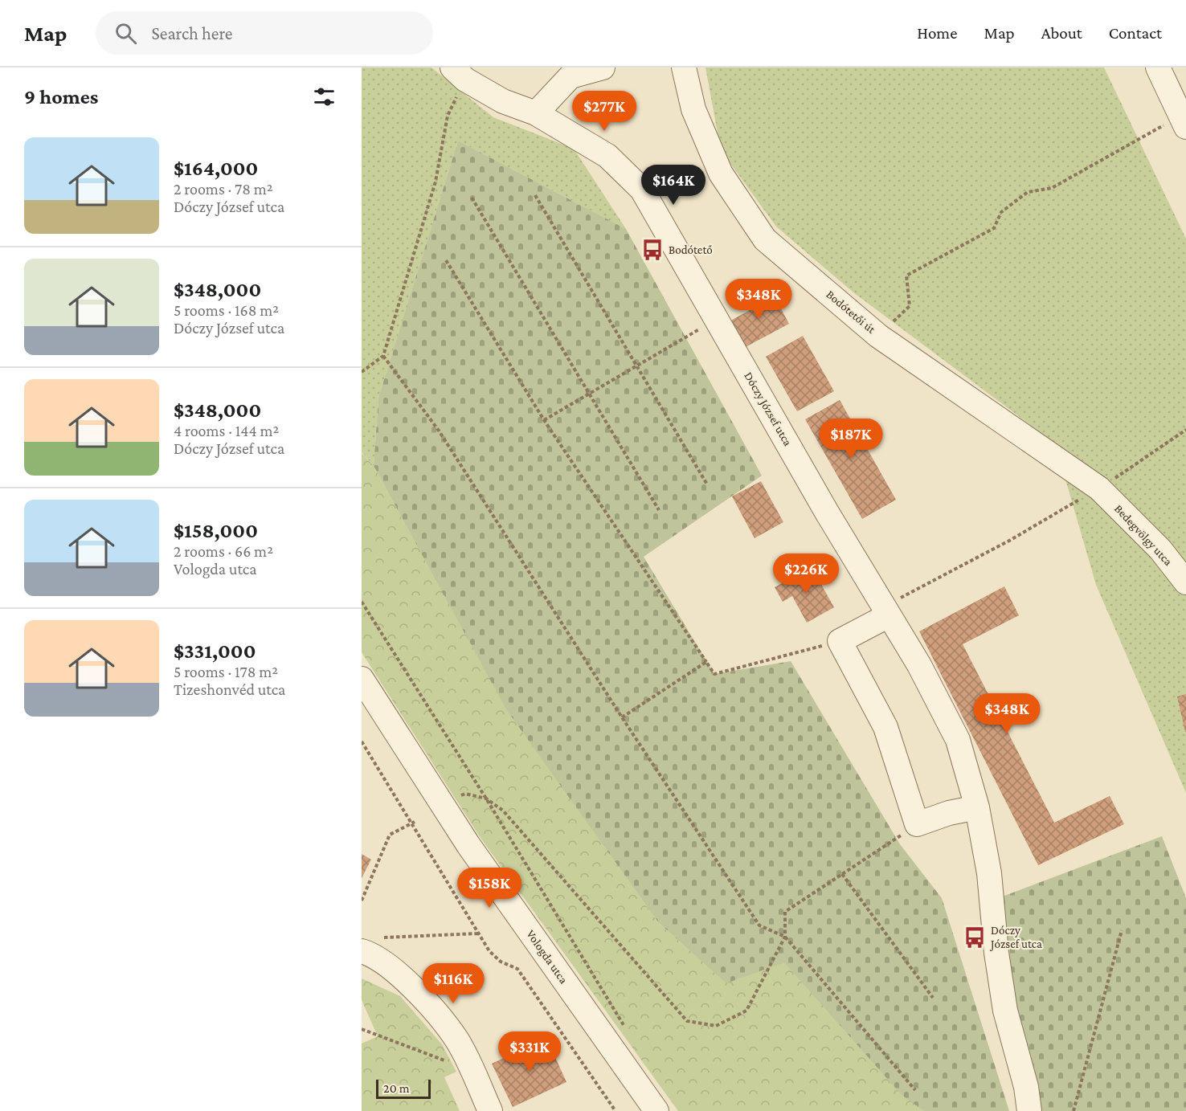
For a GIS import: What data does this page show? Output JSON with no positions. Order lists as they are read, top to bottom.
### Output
{
  "streets": {
    "street": [
      "Bodótetői út",
      "Dóczy József utca",
      "Bedegvölgy utca",
      "Vologda utca"
    ]
  },
  "crossings": [
    ["Bodótetői út", "Bedegvölgy utca"]
  ],
  "places": {
    "bus stop": ["Bodótető", "Dóczy József utca"]
  },
  "scale_bar": "20 m",
  "page": {
    "header": "Map",
    "search": "Search here",
    "nav": [
      "Home",
      "Map",
      "About",
      "Contact"
    ],
    "heading": "9 homes",
    "price": [
      "$277K",
      "$164K",
      "$348K",
      "$187K",
      "$226K",
      "$348K",
      "$158K",
      "$116K",
      "$331K"
    ],
    "list": [
      {
        "name": "$164,000",
        "note": "2 rooms · 78 m² · Dóczy József utca"
      },
      {
        "name": "$348,000",
        "note": "5 rooms · 168 m² · Dóczy József utca"
      },
      {
        "name": "$348,000",
        "note": "4 rooms · 144 m² · Dóczy József utca"
      },
      {
        "name": "$158,000",
        "note": "2 rooms · 66 m² · Vologda utca"
      },
      {
        "name": "$331,000",
        "note": "5 rooms · 178 m² · Tizeshonvéd utca"
      }
    ],
    "scale": "20 m"
  }
}
